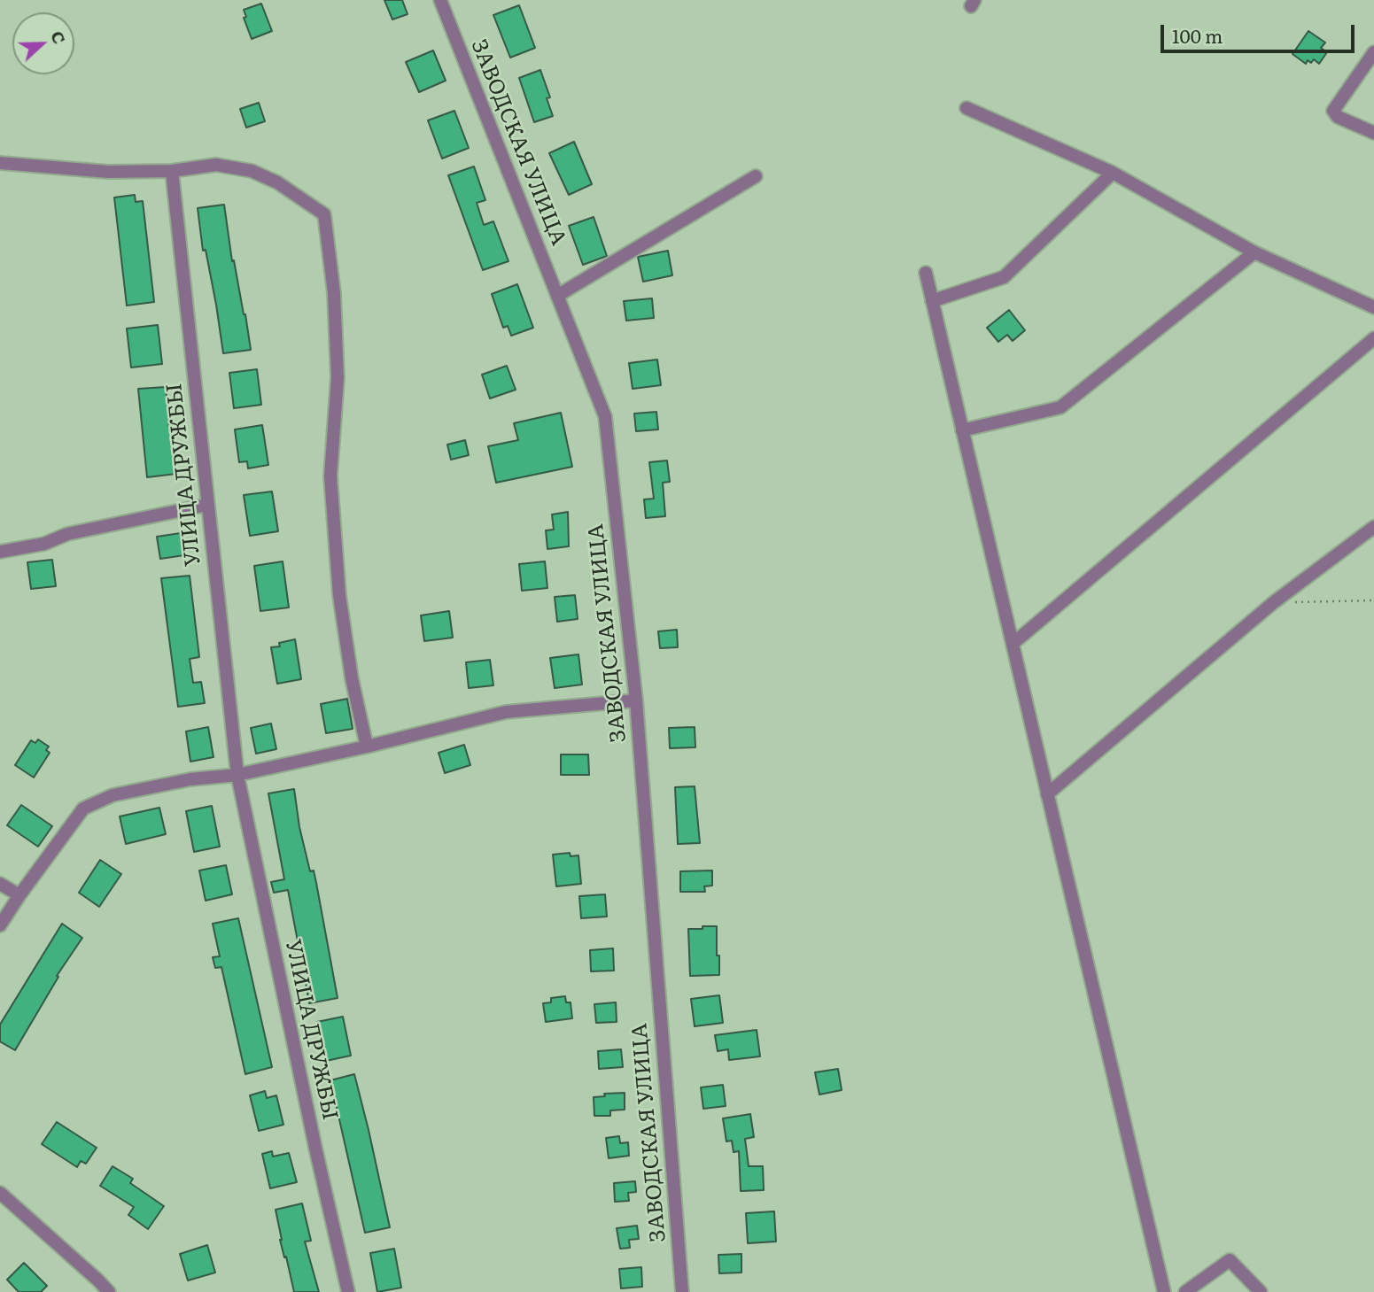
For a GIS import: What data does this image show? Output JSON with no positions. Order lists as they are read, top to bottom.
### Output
{
  "streets": {
    "street": ["ЗАВОДСКАЯ УЛИЦА", "УЛИЦА ДРУЖБЫ"]
  },
  "scale_bar": "100 m",
  "north": "right"
}
